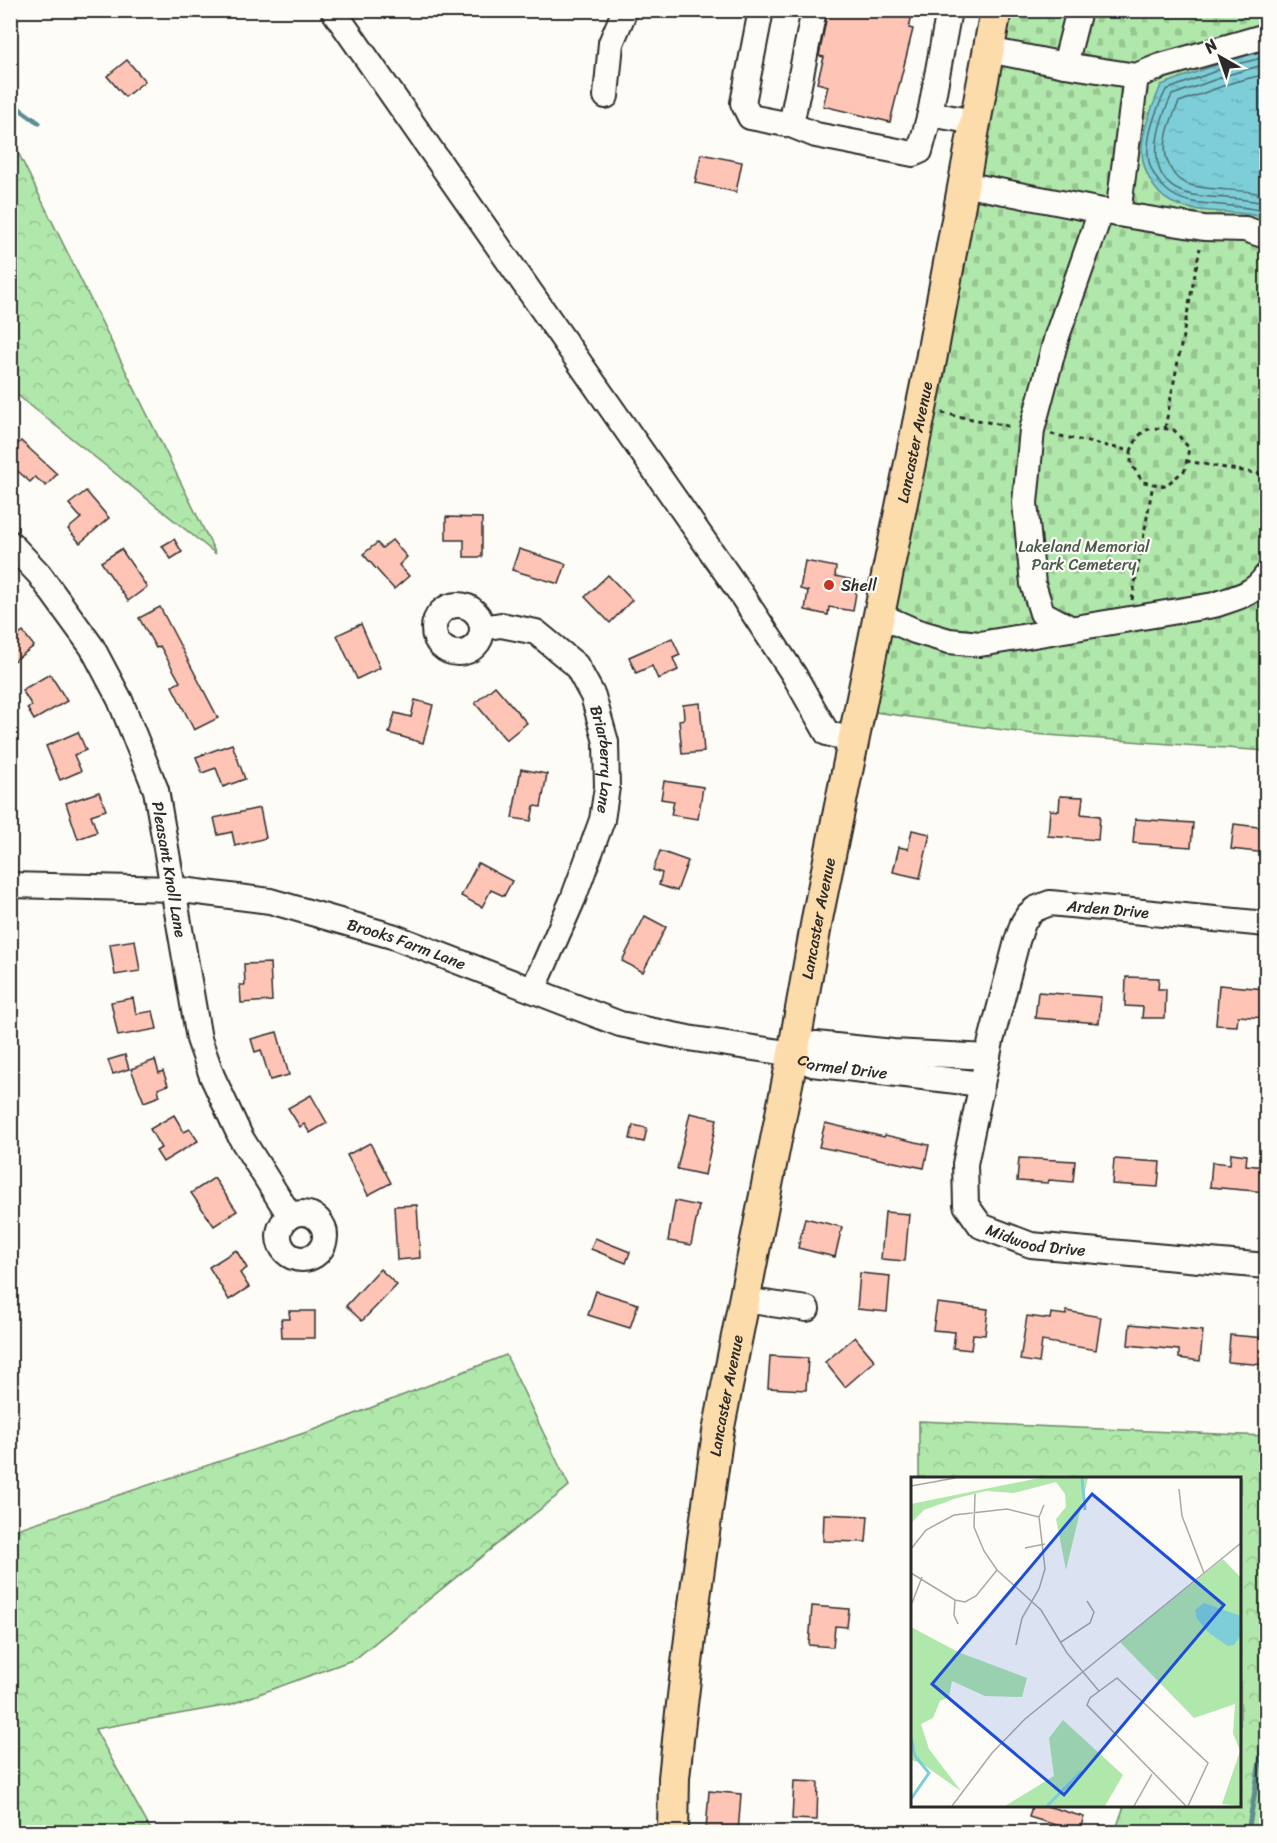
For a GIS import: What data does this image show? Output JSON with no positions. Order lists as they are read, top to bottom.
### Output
{
  "streets": {
    "main road": ["Lancaster Avenue"],
    "street": [
      "Briarberry Lane",
      "Pleasant Knoll Lane",
      "Arden Drive",
      "Brooks Farm Lane",
      "Carmel Drive",
      "Midwood Drive"
    ]
  },
  "crossings": [
    ["Lancaster Avenue", "Brooks Farm Lane"],
    ["Lancaster Avenue", "Carmel Drive"],
    ["Briarberry Lane", "Brooks Farm Lane"],
    ["Pleasant Knoll Lane", "Brooks Farm Lane"],
    ["Arden Drive", "Carmel Drive"],
    ["Arden Drive", "Midwood Drive"],
    ["Brooks Farm Lane", "Carmel Drive"],
    ["Carmel Drive", "Midwood Drive"]
  ],
  "parks": ["Lakeland Memorial Park Cemetery"],
  "places": ["Shell"],
  "north": "top left"
}
